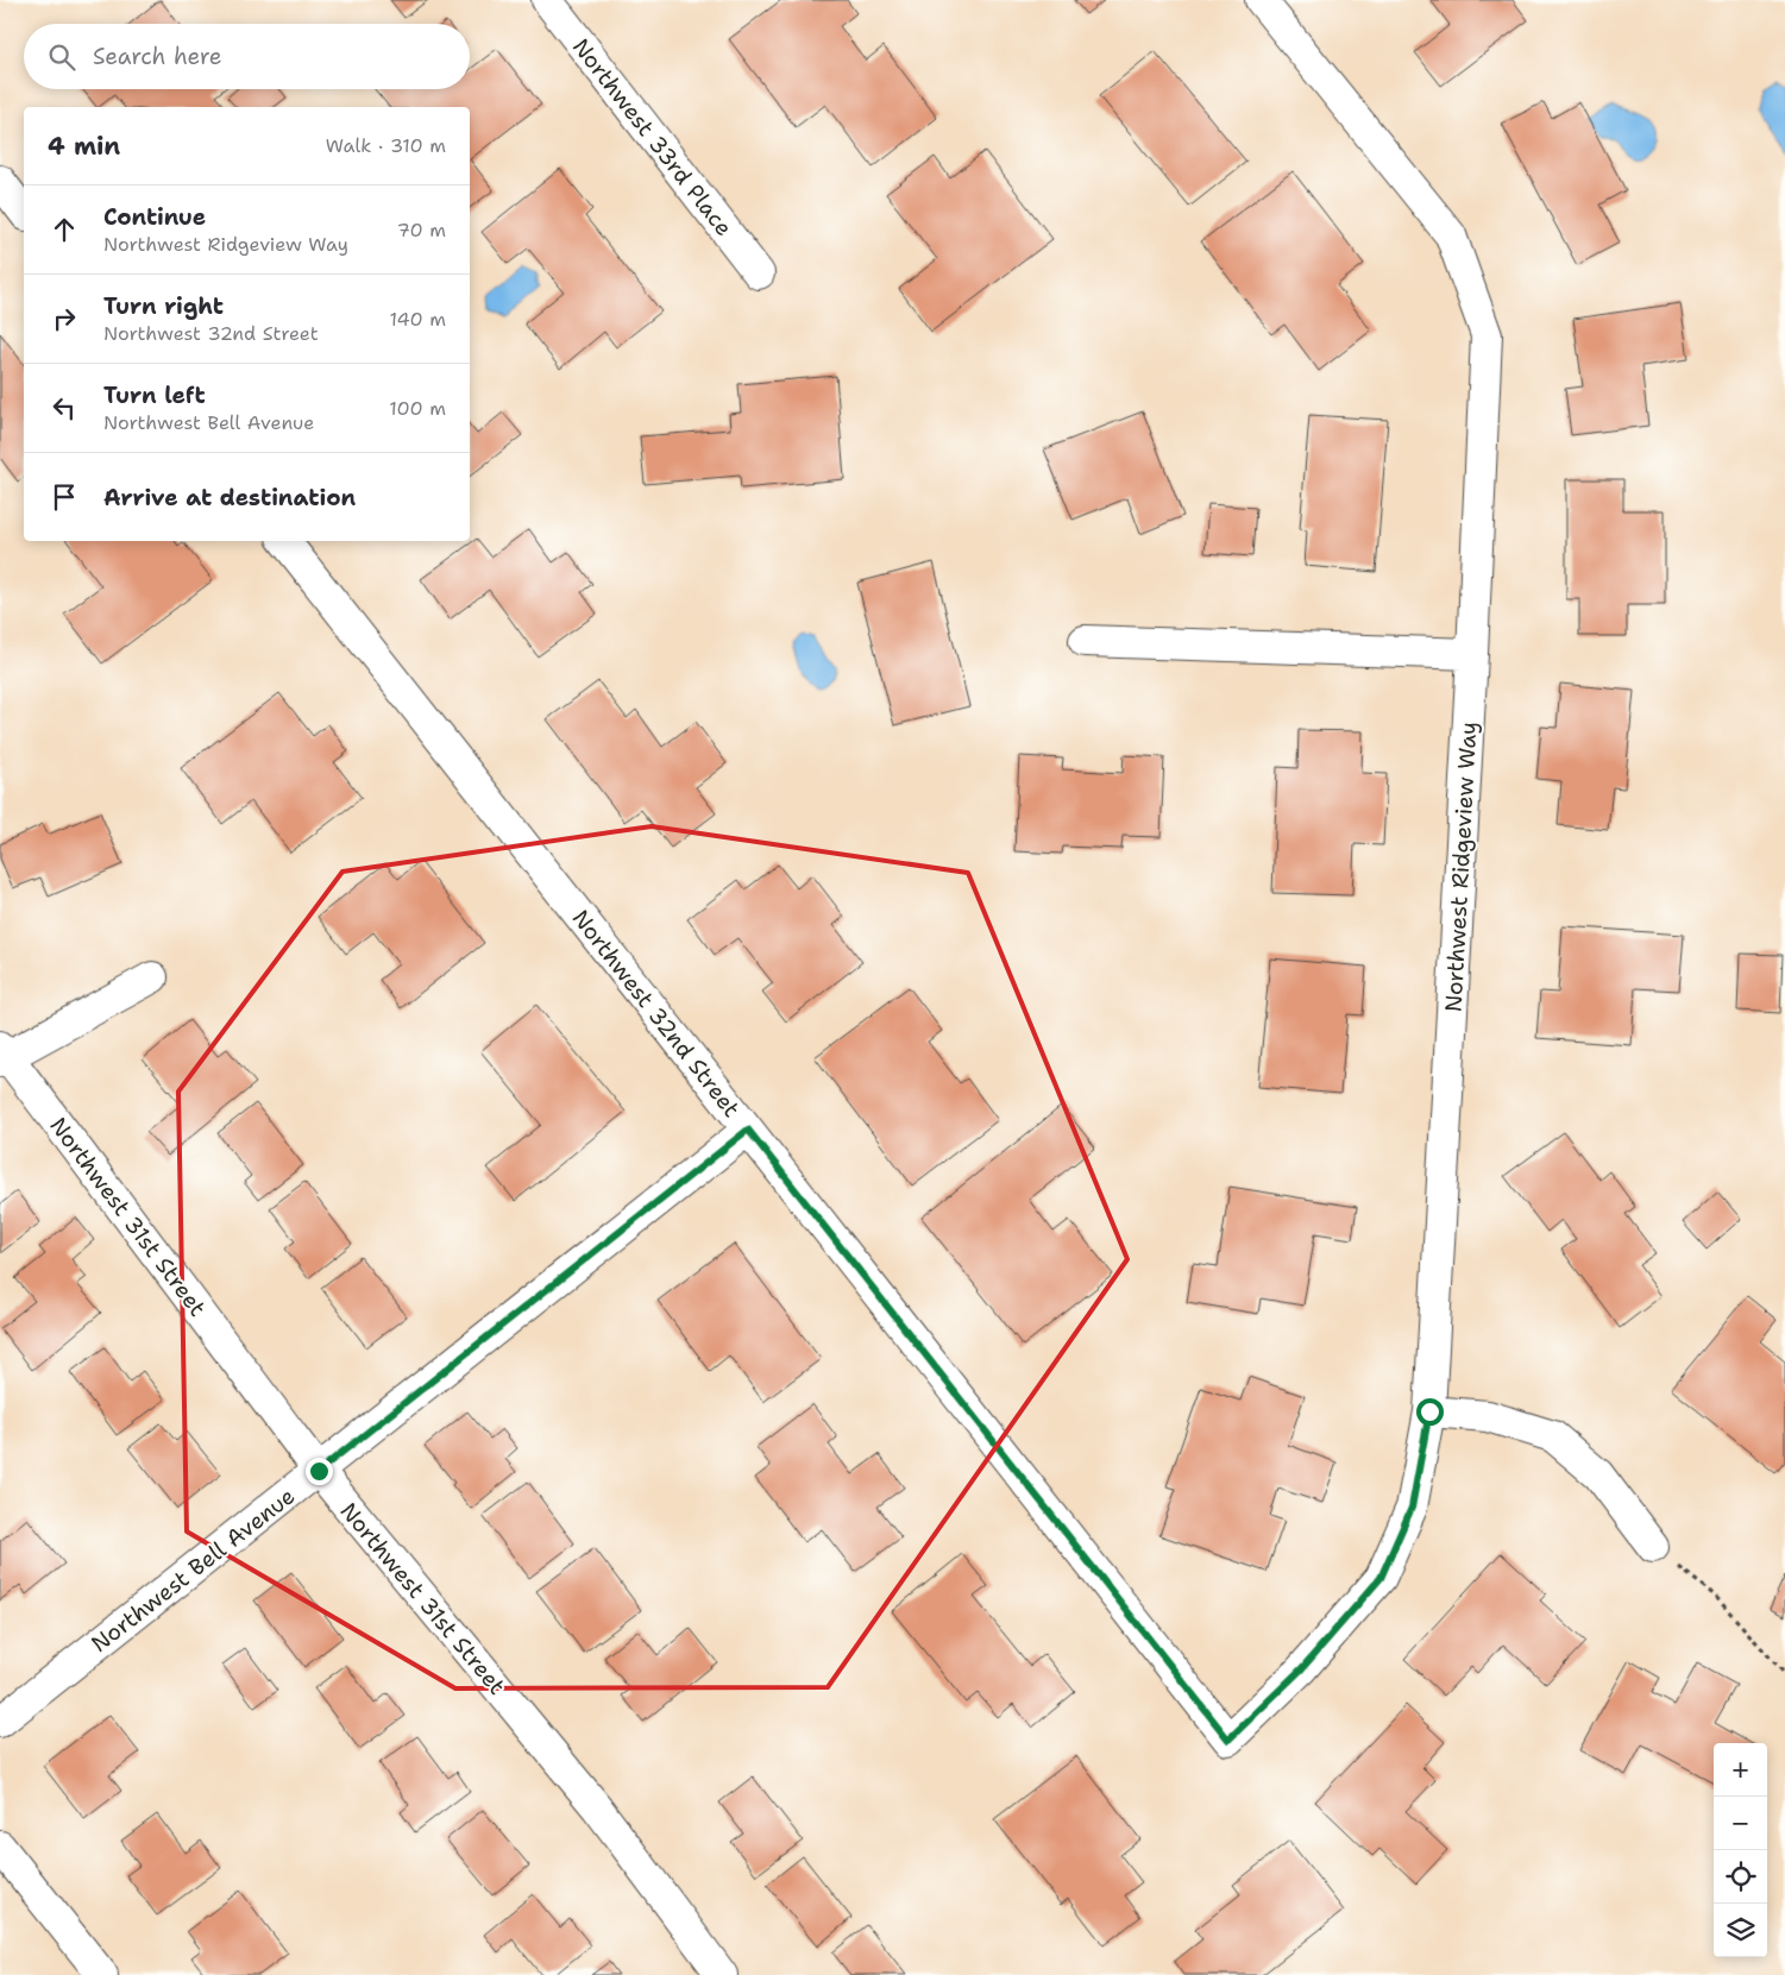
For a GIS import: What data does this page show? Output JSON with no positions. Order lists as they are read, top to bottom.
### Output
{
  "streets": {
    "street": [
      "Northwest 33rd Place",
      "Northwest Ridgeview Way",
      "Northwest 32nd Street",
      "Northwest 31st Street",
      "Northwest Bell Avenue"
    ]
  },
  "crossings": [
    ["Northwest Ridgeview Way", "Northwest 32nd Street"],
    ["Northwest 32nd Street", "Northwest Bell Avenue"],
    ["Northwest 31st Street", "Northwest Bell Avenue"]
  ],
  "page": {
    "search": "Search here",
    "heading": ["4 min", "Walk · 310 m"],
    "list": [
      ["Continue", "Northwest Ridgeview Way", "70 m"],
      ["Turn right", "Northwest 32nd Street", "140 m"],
      ["Turn left", "Northwest Bell Avenue", "100 m"],
      "Arrive at destination"
    ],
    "map_buttons": ["+", "−"]
  }
}
